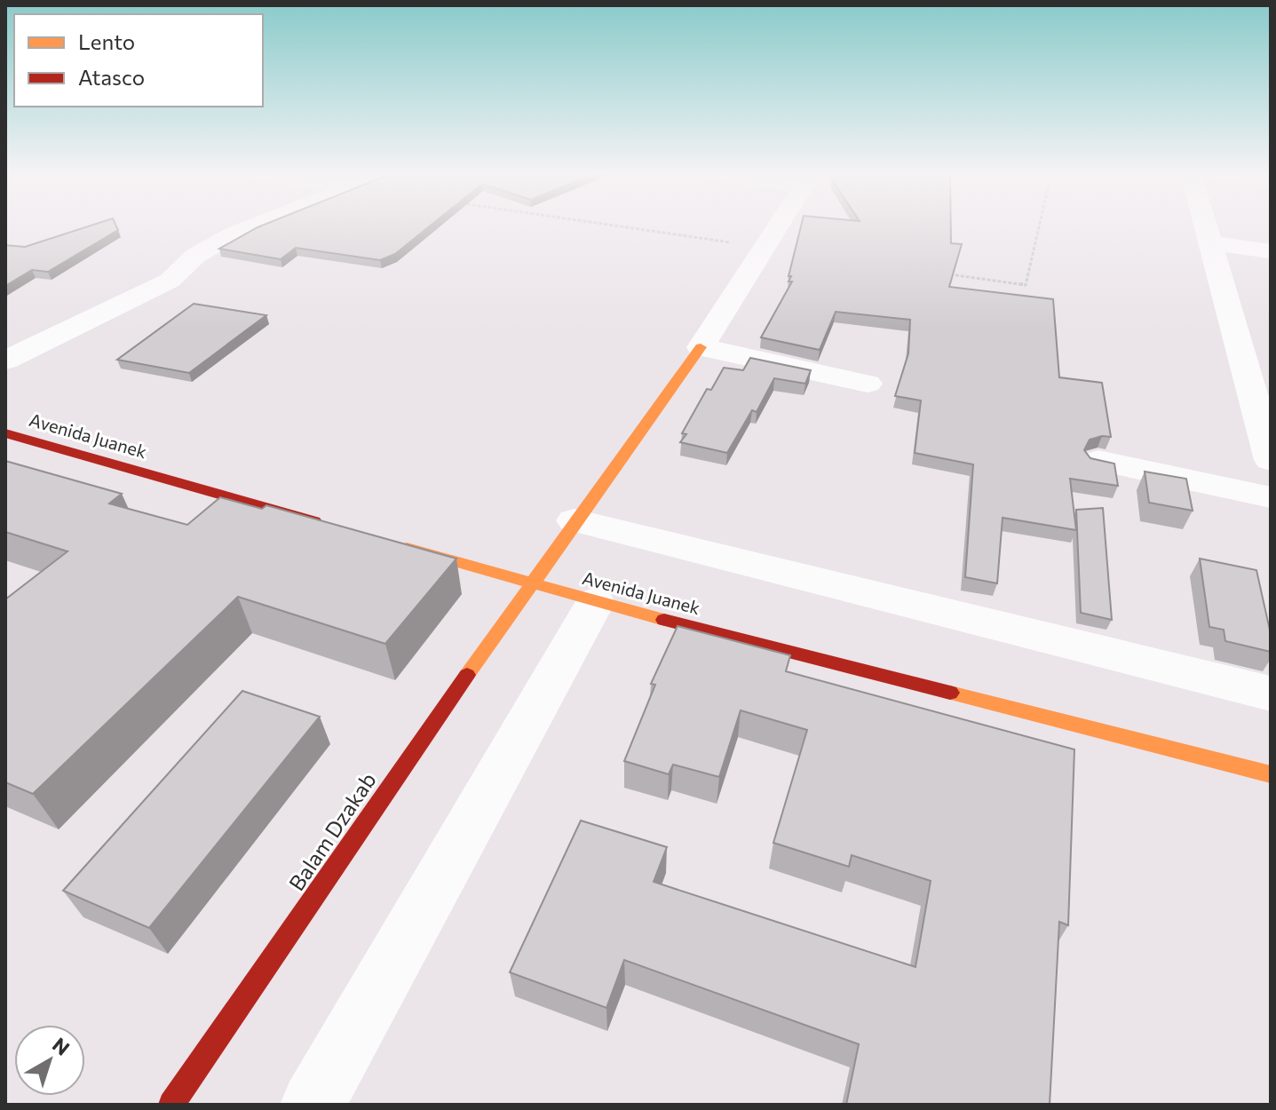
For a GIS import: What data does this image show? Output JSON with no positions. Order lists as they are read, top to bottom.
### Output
{
  "streets": {
    "street": ["Avenida Juanek", "Balam Dzakab"]
  },
  "crossings": [
    ["Avenida Juanek", "Balam Dzakab"]
  ],
  "legend": ["Lento", "Atasco"],
  "north": "top right"
}
